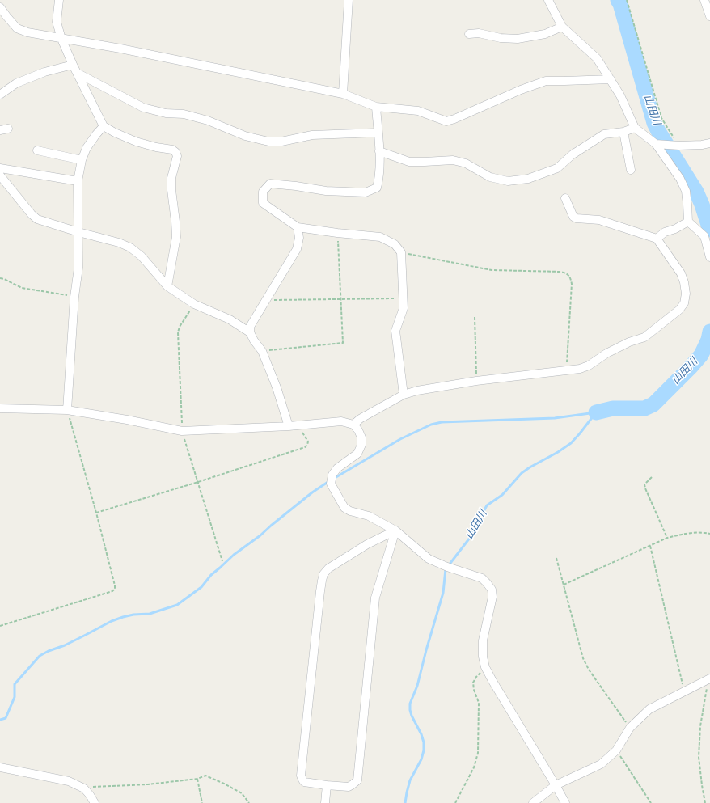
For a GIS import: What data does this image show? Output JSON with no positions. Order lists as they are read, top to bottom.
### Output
{
  "water": ["山田川"]
}
